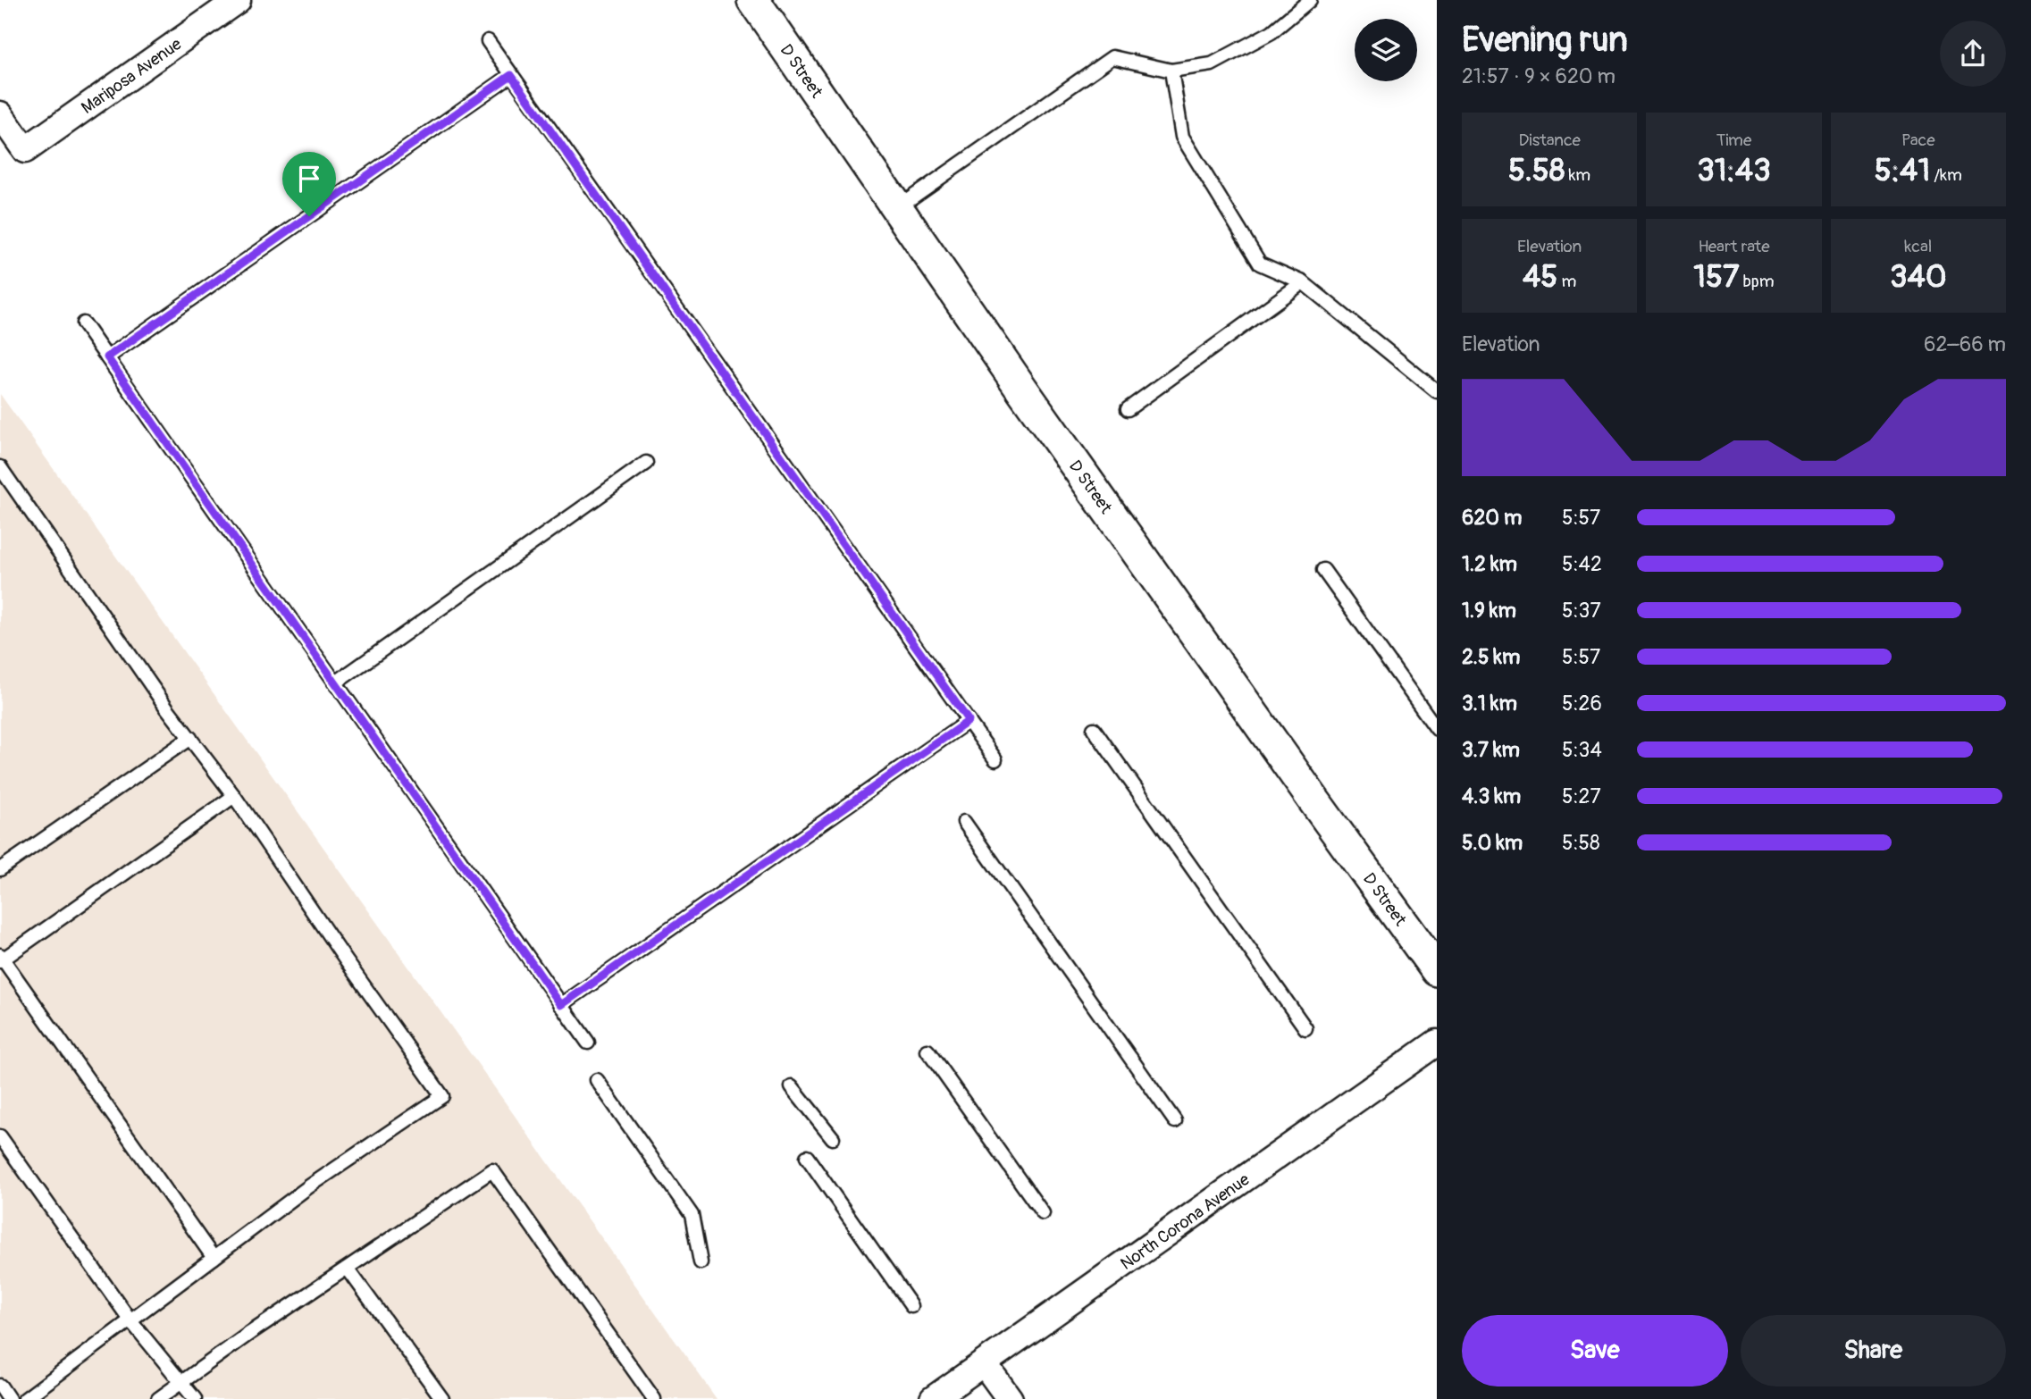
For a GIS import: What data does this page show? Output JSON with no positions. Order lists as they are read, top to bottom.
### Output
{
  "streets": {
    "street": ["D Street", "Mariposa Avenue", "North Corona Avenue"]
  },
  "page": {
    "heading": ["Evening run", "21:57 · 9 × 620 m"],
    "stats": [
      ["Distance", "5.58 km"],
      ["Time", "31:43"],
      ["Pace", "5:41 /km"],
      ["Elevation", "45 m"],
      ["Heart rate", "157 bpm"],
      ["kcal", "340"]
    ],
    "chart": ["Elevation", "62–66 m"],
    "list": [
      {
        "name": "620 m",
        "note": "5:57"
      },
      {
        "name": "1.2 km",
        "note": "5:42"
      },
      {
        "name": "1.9 km",
        "note": "5:37"
      },
      {
        "name": "2.5 km",
        "note": "5:57"
      },
      {
        "name": "3.1 km",
        "note": "5:26"
      },
      {
        "name": "3.7 km",
        "note": "5:34"
      },
      {
        "name": "4.3 km",
        "note": "5:27"
      },
      {
        "name": "5.0 km",
        "note": "5:58"
      }
    ],
    "buttons": ["Save", "Share"]
  }
}
